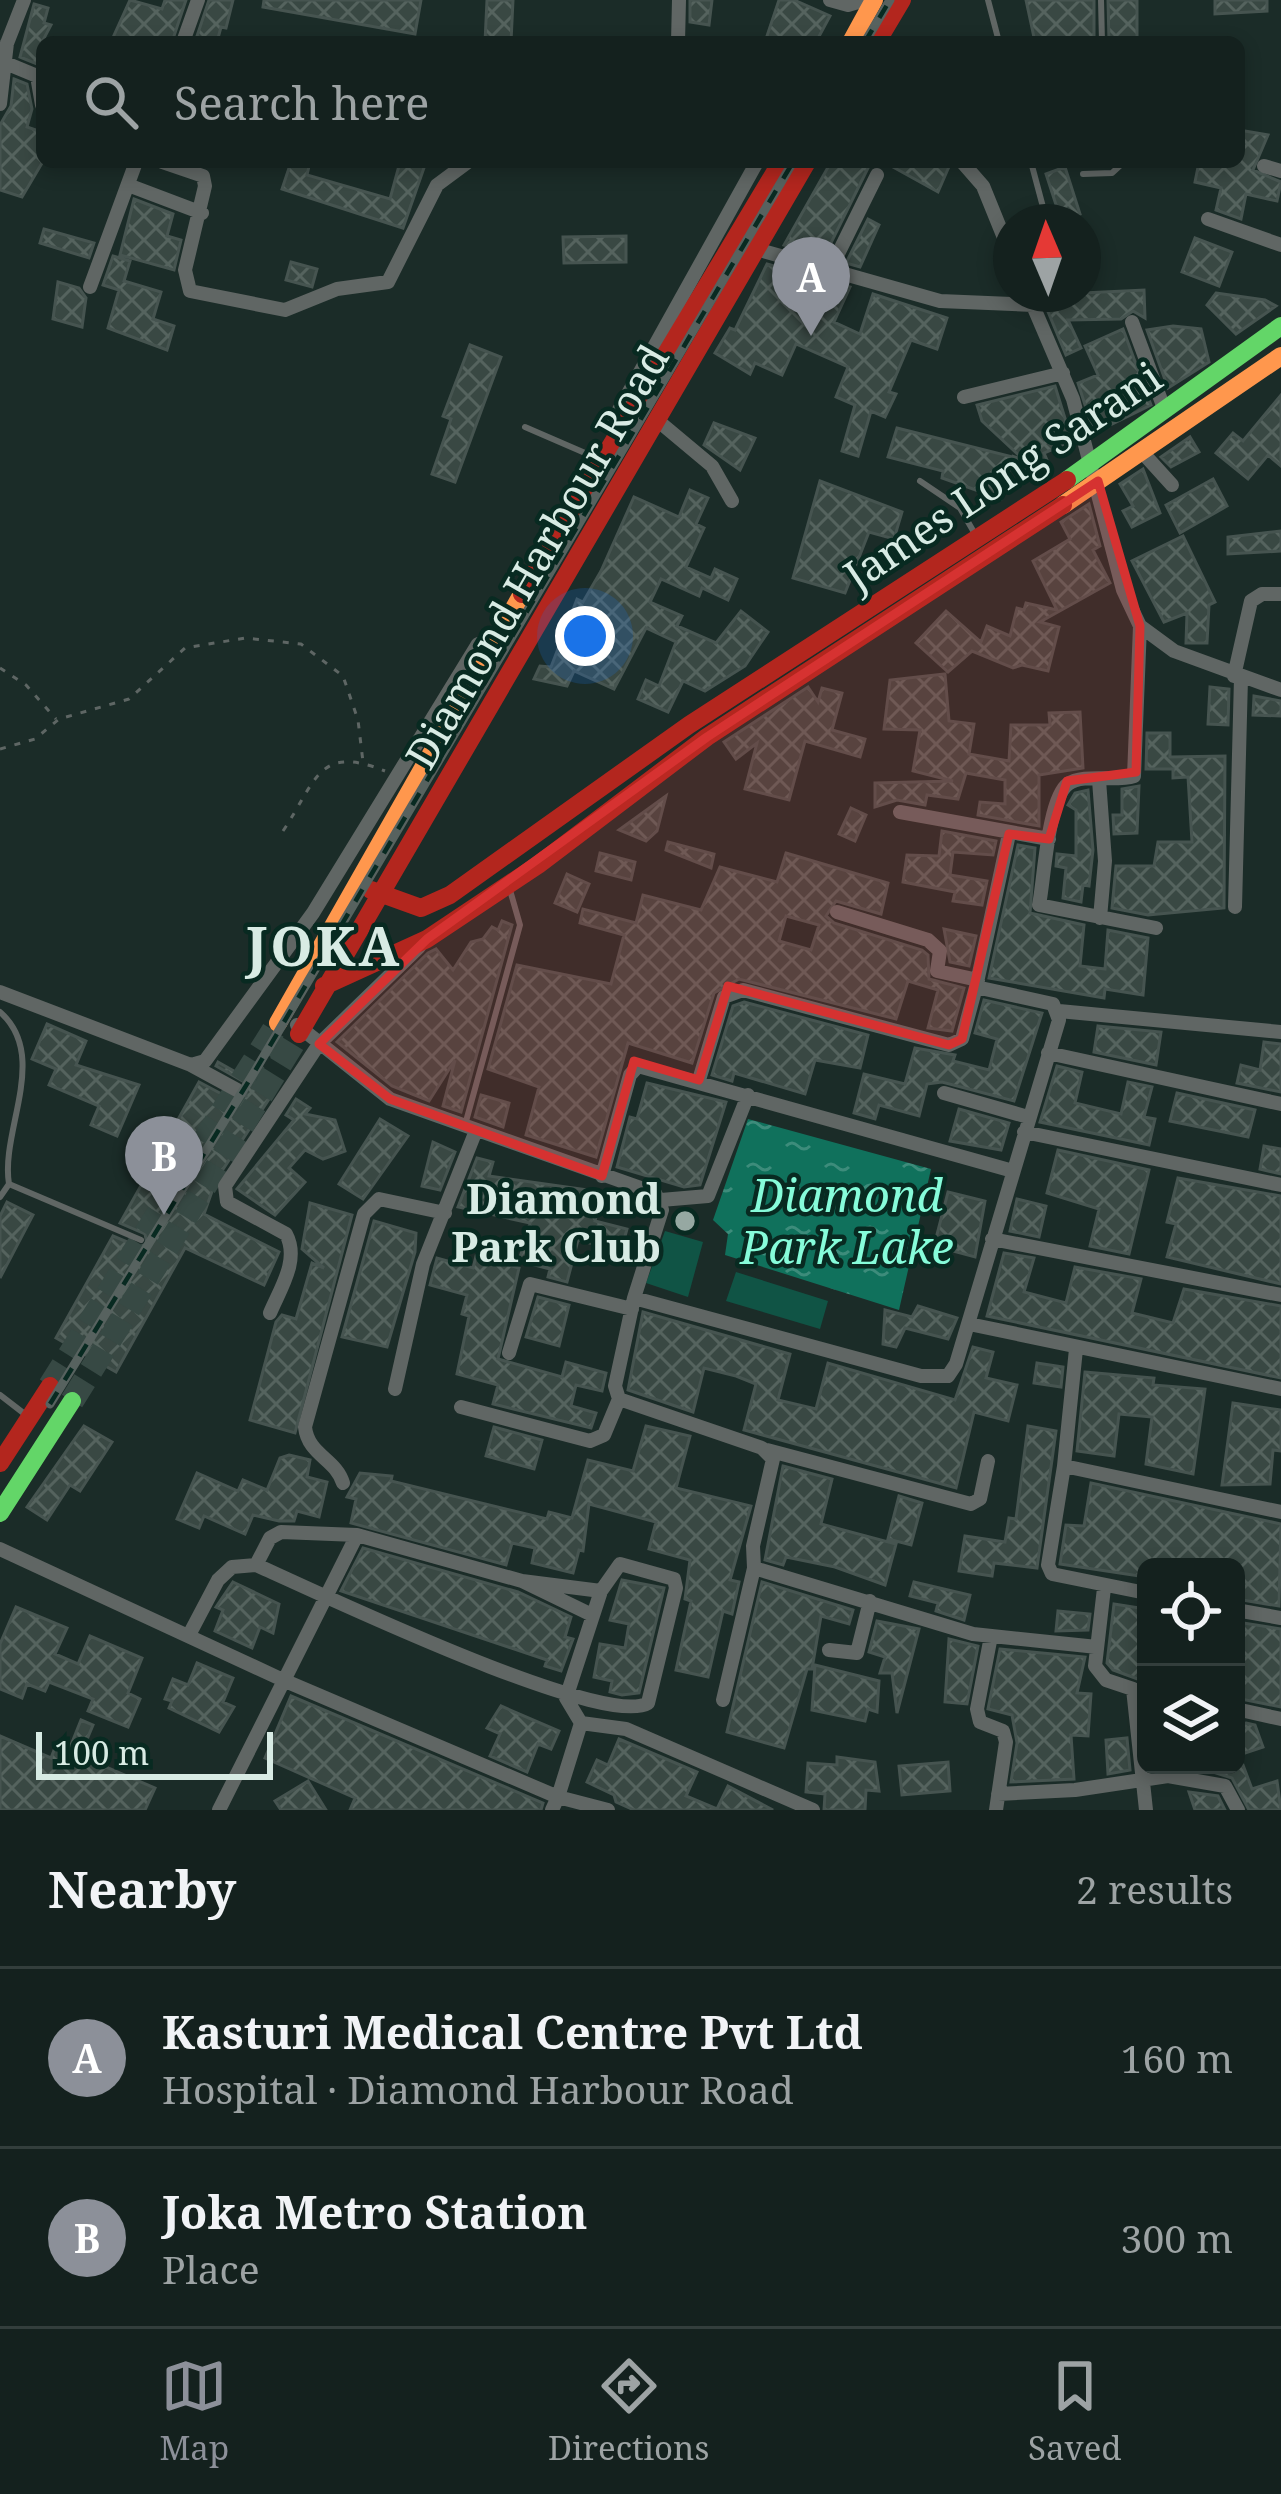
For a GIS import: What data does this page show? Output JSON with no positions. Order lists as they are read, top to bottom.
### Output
{
  "streets": {
    "main road": ["James Long Sarani", "Diamond Harbour Road"]
  },
  "crossings": [
    ["James Long Sarani", "Diamond Harbour Road"]
  ],
  "districts": ["JOKA"],
  "water": ["Diamond Park Lake"],
  "places": ["Diamond Park Club"],
  "scale_bar": "100 m",
  "north": "top",
  "page": {
    "search": "Search here",
    "pins": ["A", "B"],
    "scale": "100 m",
    "heading": ["Nearby", "2 results"],
    "list": [
      {
        "mark": "A",
        "name": "Kasturi Medical Centre Pvt Ltd",
        "note": "Hospital · Diamond Harbour Road",
        "value": "160 m"
      },
      {
        "mark": "B",
        "name": "Joka Metro Station",
        "note": "Place",
        "value": "300 m"
      }
    ],
    "nav": ["Map", "Directions", "Saved"]
  }
}
